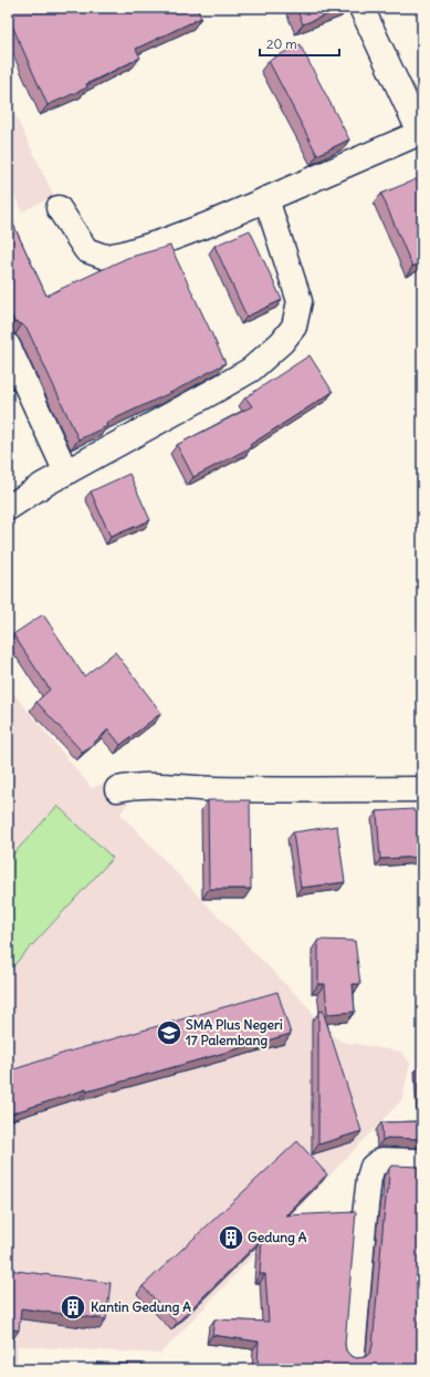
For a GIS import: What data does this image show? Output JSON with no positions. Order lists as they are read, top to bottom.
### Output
{
  "places": {
    "school or university": ["SMA Plus Negeri 17 Palembang"],
    "building": ["Gedung A", "Kantin Gedung A"]
  },
  "scale_bar": "20 m"
}
